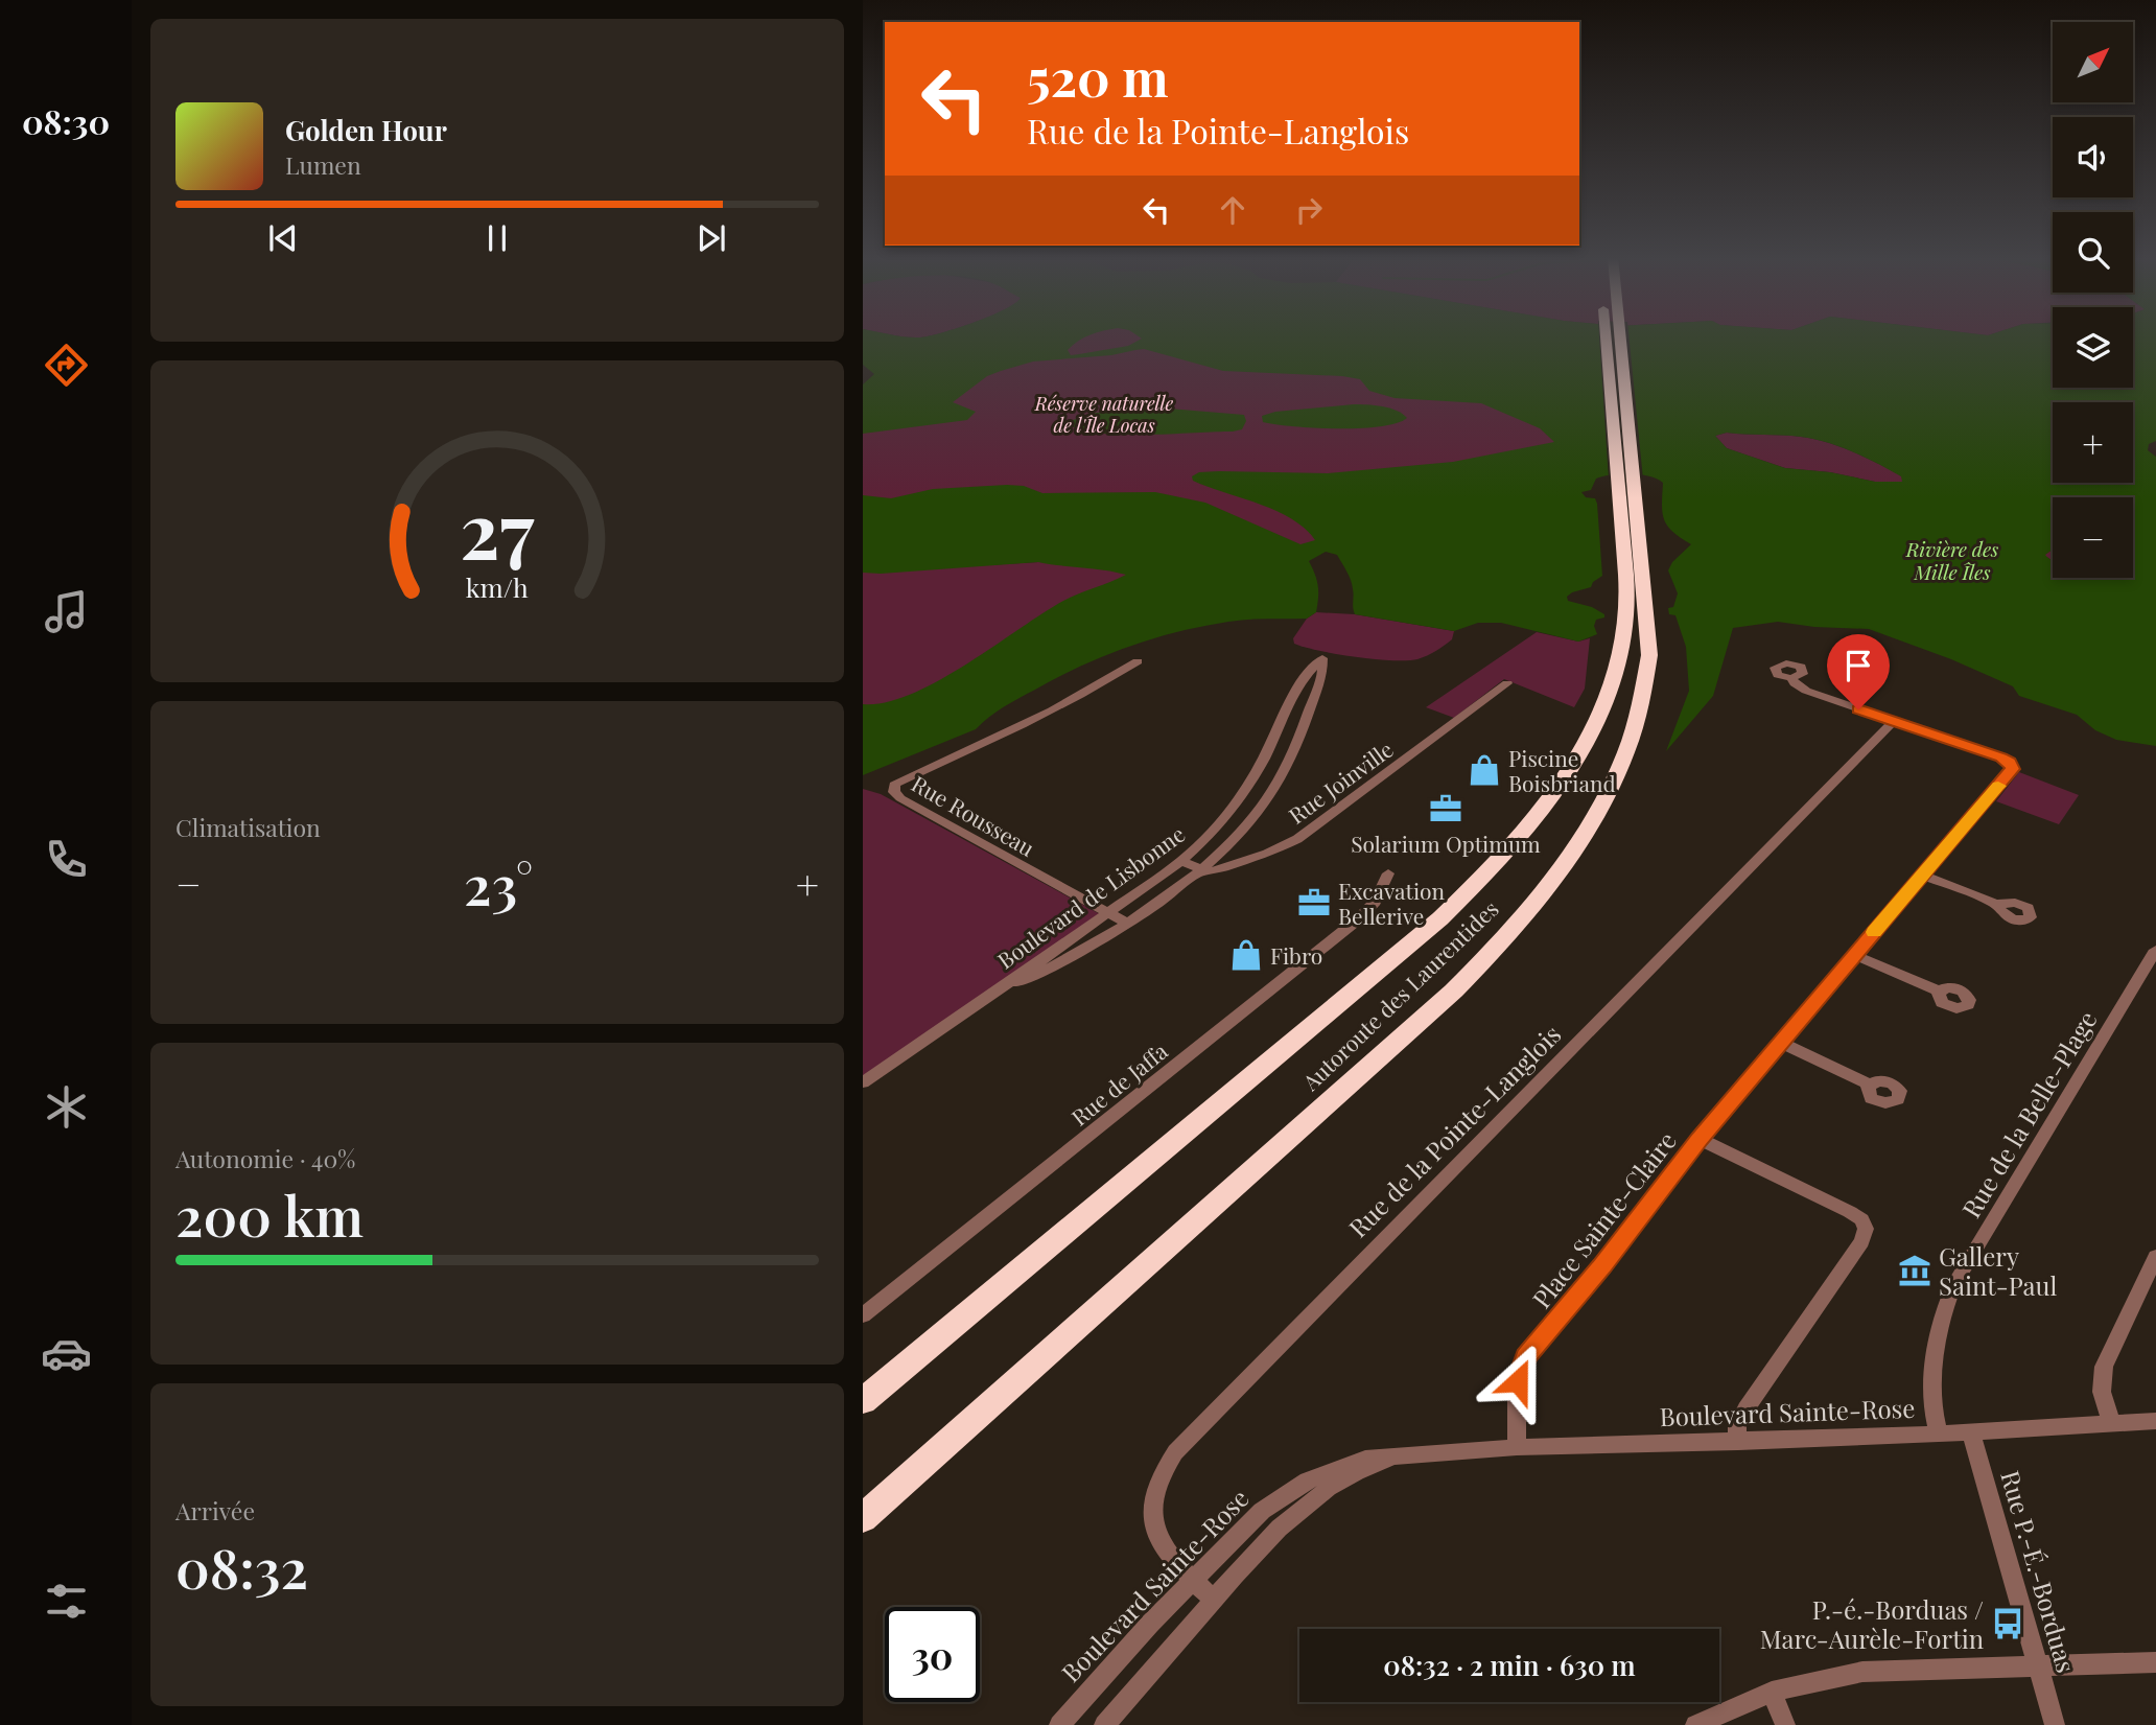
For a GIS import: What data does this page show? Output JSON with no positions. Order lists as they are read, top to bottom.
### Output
{
  "streets": {
    "highway": ["Autoroute des Laurentides"],
    "street": [
      "Rue Joinville",
      "Rue Rousseau",
      "Boulevard de Lisbonne",
      "Rue de Jaffa",
      "Rue de la Belle-Plage",
      "Rue de la Pointe-Langlois",
      "Place Sainte-Claire",
      "Boulevard Sainte-Rose",
      "Rue P.-É.-Borduas"
    ]
  },
  "crossings": [
    ["Rue Joinville", "Boulevard de Lisbonne"],
    ["Rue Rousseau", "Boulevard de Lisbonne"],
    ["Rue de la Belle-Plage", "Boulevard Sainte-Rose"],
    ["Rue de la Pointe-Langlois", "Place Sainte-Claire"],
    ["Rue de la Pointe-Langlois", "Boulevard Sainte-Rose"],
    ["Place Sainte-Claire", "Boulevard Sainte-Rose"],
    ["Boulevard Sainte-Rose", "Rue P.-É.-Borduas"]
  ],
  "water": ["Rivière des Mille Îles"],
  "parks": ["Réserve naturelle de l'Île Locas"],
  "places": {
    "shop": ["Piscine Boisbriand", "Fibro"],
    "office": ["Solarium Optimum", "Excavation Bellerive"],
    "museum": ["Gallery Saint-Paul"],
    "bus stop": ["P.-é.-Borduas / Marc-Aurèle-Fortin"]
  },
  "north": "top right",
  "page": {
    "tabs": "08:30",
    "map_buttons": ["+", "−"],
    "turn": ["520 m", "Rue de la Pointe-Langlois"],
    "song": ["Golden Hour", "Lumen"],
    "tile": [
      "Climatisation",
      ["Autonomie · 40%", "200 km"],
      ["Arrivée", "08:32"]
    ],
    "heat": ["−", "23°", "+"],
    "limit": "30",
    "trip": "08:32 · 2 min · 630 m",
    "gauge": ["27", "km/h"]
  }
}
